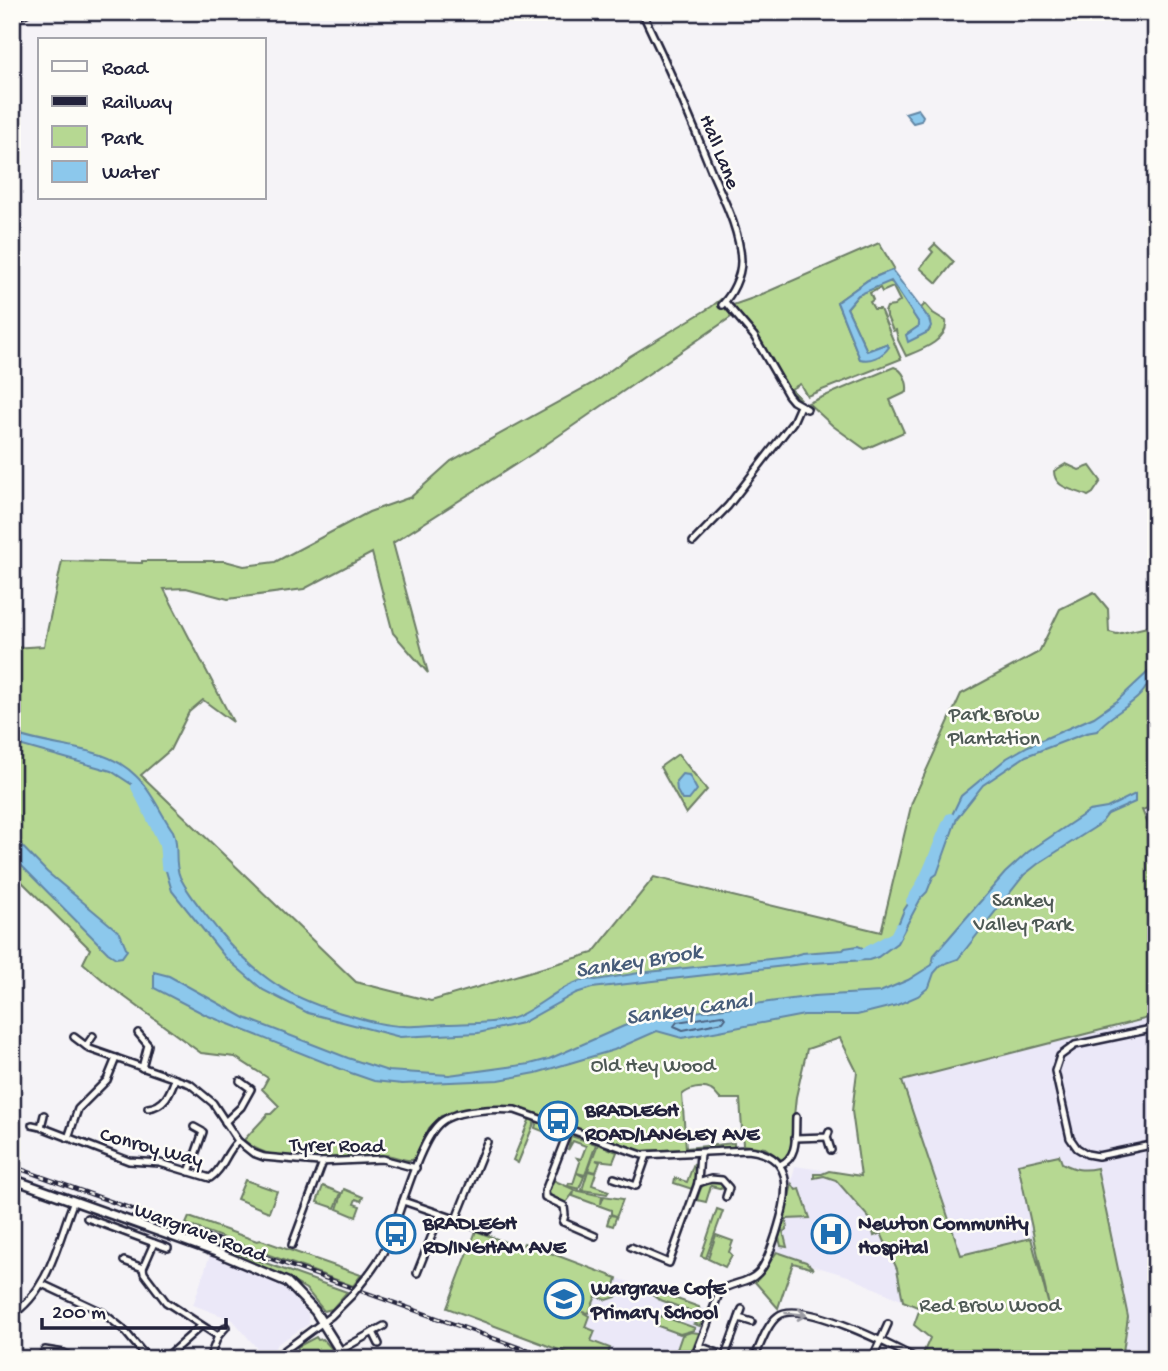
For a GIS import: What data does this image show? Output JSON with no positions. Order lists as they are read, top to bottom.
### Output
{
  "streets": {
    "street": [
      "Hall Lane",
      "Tyrer Road",
      "Conroy Way",
      "Wargrave Road"
    ]
  },
  "crossings": [
    ["Tyrer Road", "Conroy Way"]
  ],
  "water": ["Sankey Brook", "Sankey Canal"],
  "parks": [
    "Park Brow Plantation",
    "Sankey Valley Park",
    "Old Hey Wood",
    "Red Brow Wood"
  ],
  "places": {
    "bus stop": ["BRADLEGH ROAD/LANGLEY AVE", "BRADLEGH RD/INGHAM AVE"],
    "hospital": ["Newton Community Hospital"],
    "school or university": ["Wargrave CofE Primary School"]
  },
  "legend": [
    "Road",
    "Railway",
    "Park",
    "Water"
  ],
  "scale_bar": "200 m"
}
